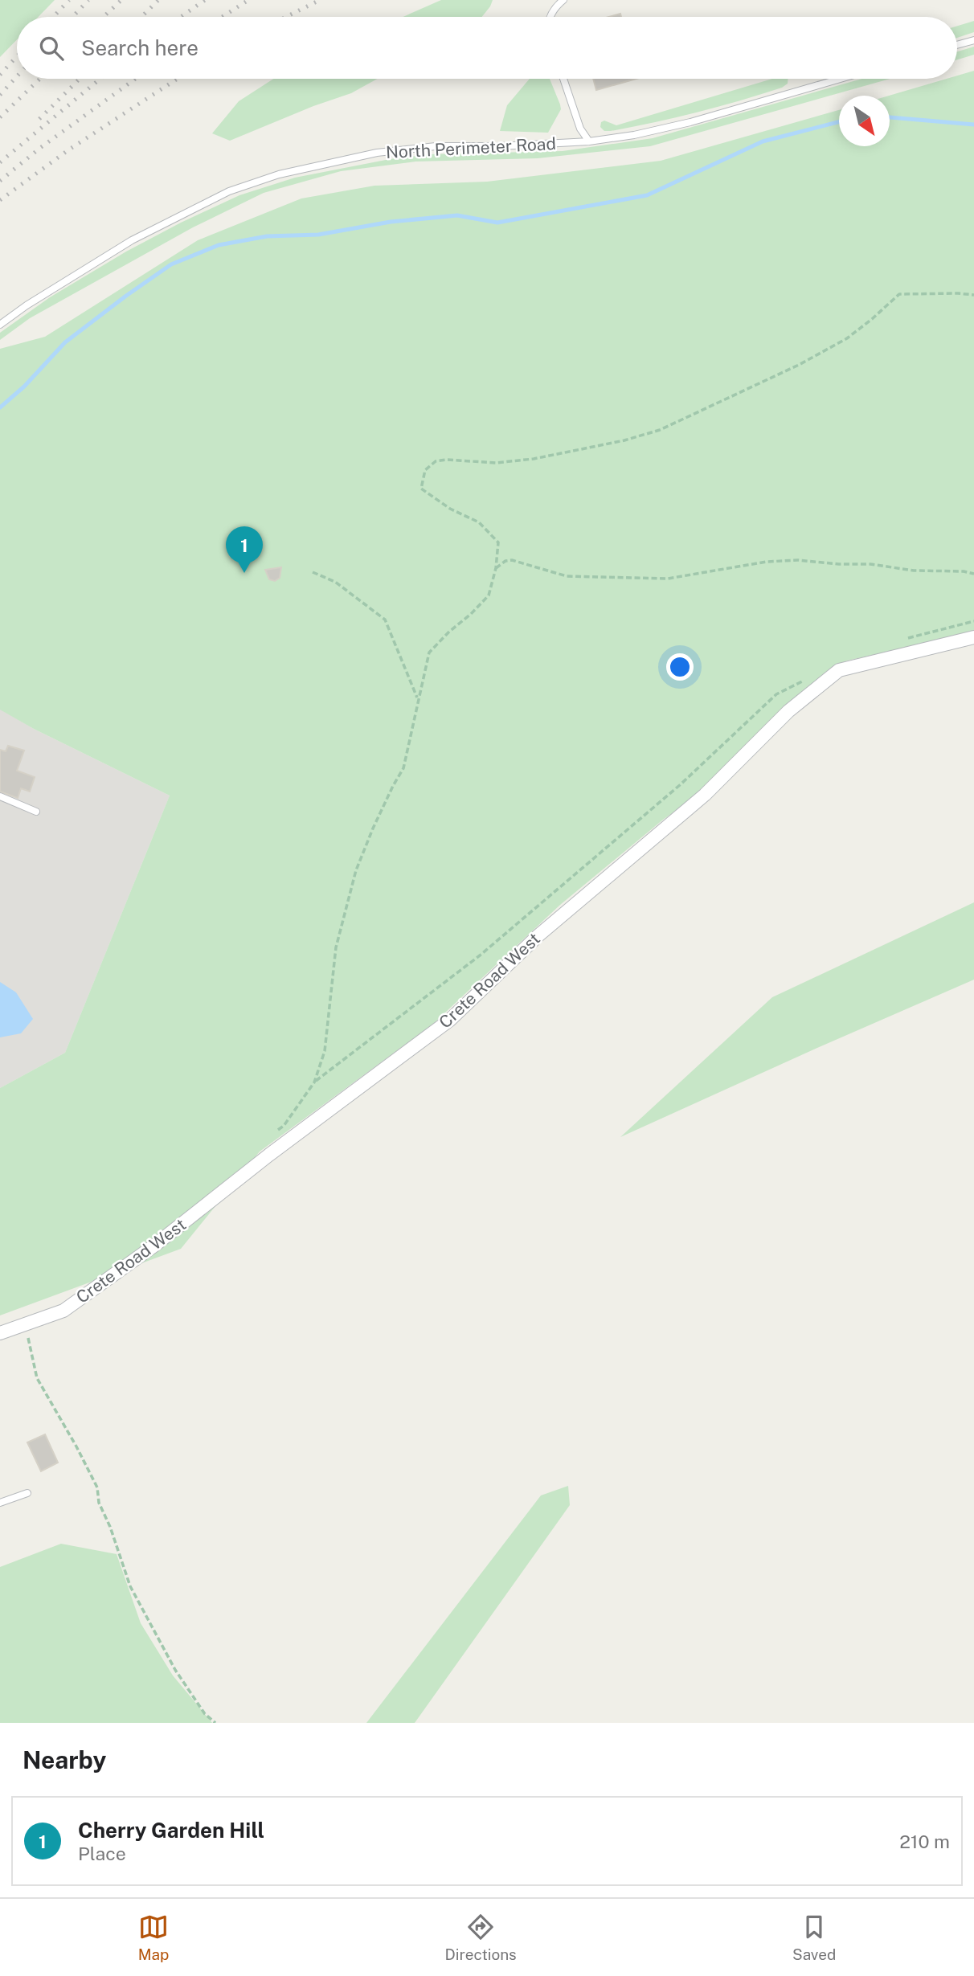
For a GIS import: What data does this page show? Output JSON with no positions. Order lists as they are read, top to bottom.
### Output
{
  "streets": {
    "street": ["Crete Road West"],
    "lane": ["North Perimeter Road"]
  },
  "north": "bottom right",
  "page": {
    "search": "Search here",
    "pins": "1",
    "heading": "Nearby",
    "list": [
      {
        "mark": "1",
        "name": "Cherry Garden Hill",
        "note": "Place",
        "value": "210 m"
      }
    ],
    "nav": ["Map", "Directions", "Saved"]
  }
}
